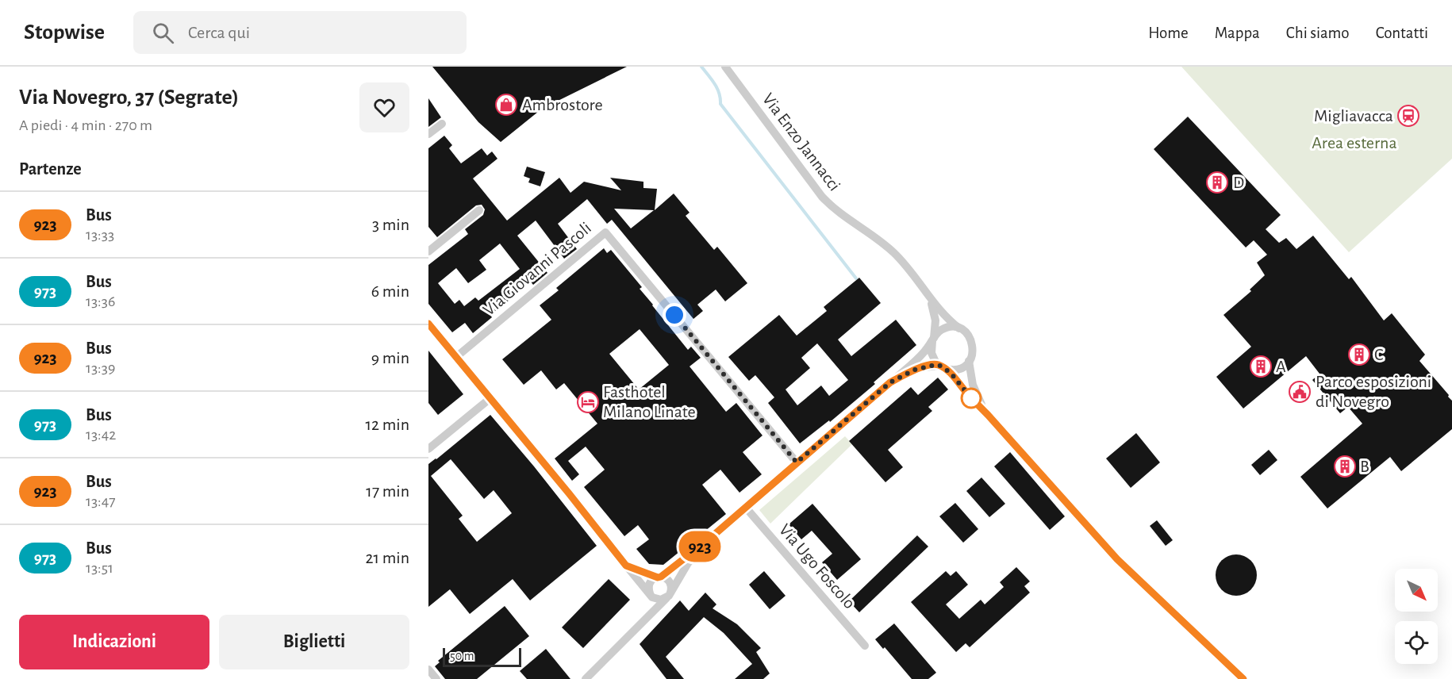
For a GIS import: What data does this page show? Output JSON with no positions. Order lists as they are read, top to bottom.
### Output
{
  "streets": {
    "street": ["Via Enzo Jannacci", "Via Giovanni Pascoli", "Via Ugo Foscolo"]
  },
  "parks": ["Area esterna"],
  "places": {
    "shop": ["Ambrostore"],
    "station": ["Migliavacca"],
    "building": [
      "D",
      "C",
      "A",
      "B"
    ],
    "public building": ["Parco esposizioni di Novegro"],
    "hotel": ["Fasthotel Milano Linate"]
  },
  "lines": ["bus line 923"],
  "scale_bar": "50 m",
  "north": "bottom right",
  "page": {
    "header": "Stopwise",
    "search": "Cerca qui",
    "nav": [
      "Home",
      "Mappa",
      "Chi siamo",
      "Contatti"
    ],
    "heading": [
      ["Via Novegro, 37 (Segrate)", "A piedi · 4 min · 270 m"],
      "Partenze"
    ],
    "on_map": "923",
    "list": [
      {
        "mark": "923",
        "name": "Bus",
        "note": "13:33",
        "value": "3 min"
      },
      {
        "mark": "973",
        "name": "Bus",
        "note": "13:36",
        "value": "6 min"
      },
      {
        "mark": "923",
        "name": "Bus",
        "note": "13:39",
        "value": "9 min"
      },
      {
        "mark": "973",
        "name": "Bus",
        "note": "13:42",
        "value": "12 min"
      },
      {
        "mark": "923",
        "name": "Bus",
        "note": "13:47",
        "value": "17 min"
      },
      {
        "mark": "973",
        "name": "Bus",
        "note": "13:51",
        "value": "21 min"
      }
    ],
    "buttons": ["Indicazioni", "Biglietti"],
    "scale": "50 m"
  }
}
